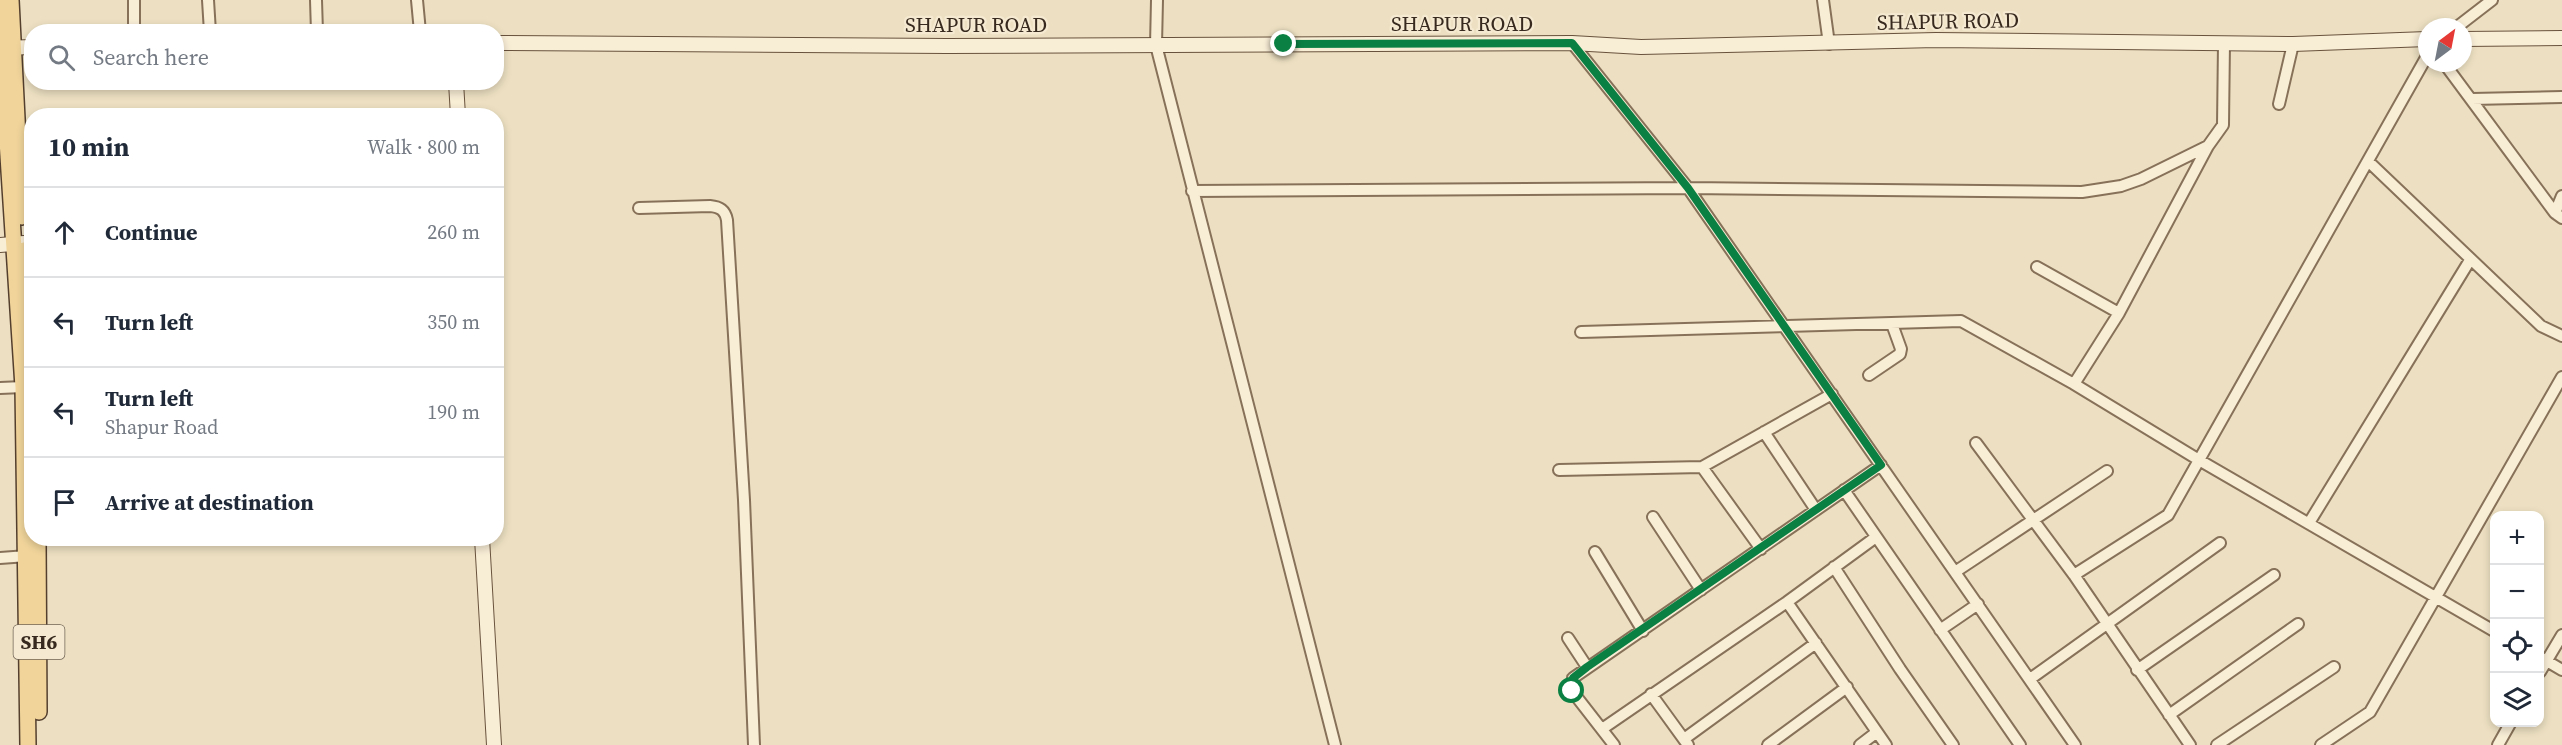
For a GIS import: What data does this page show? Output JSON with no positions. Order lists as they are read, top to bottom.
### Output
{
  "streets": {
    "main road": ["SH6"],
    "street": ["SHAPUR ROAD"]
  },
  "north": "top right",
  "page": {
    "search": "Search here",
    "heading": ["10 min", "Walk · 800 m"],
    "list": [
      ["Continue", "260 m"],
      ["Turn left", "350 m"],
      ["Turn left", "Shapur Road", "190 m"],
      "Arrive at destination"
    ],
    "map_buttons": ["+", "−"]
  }
}
